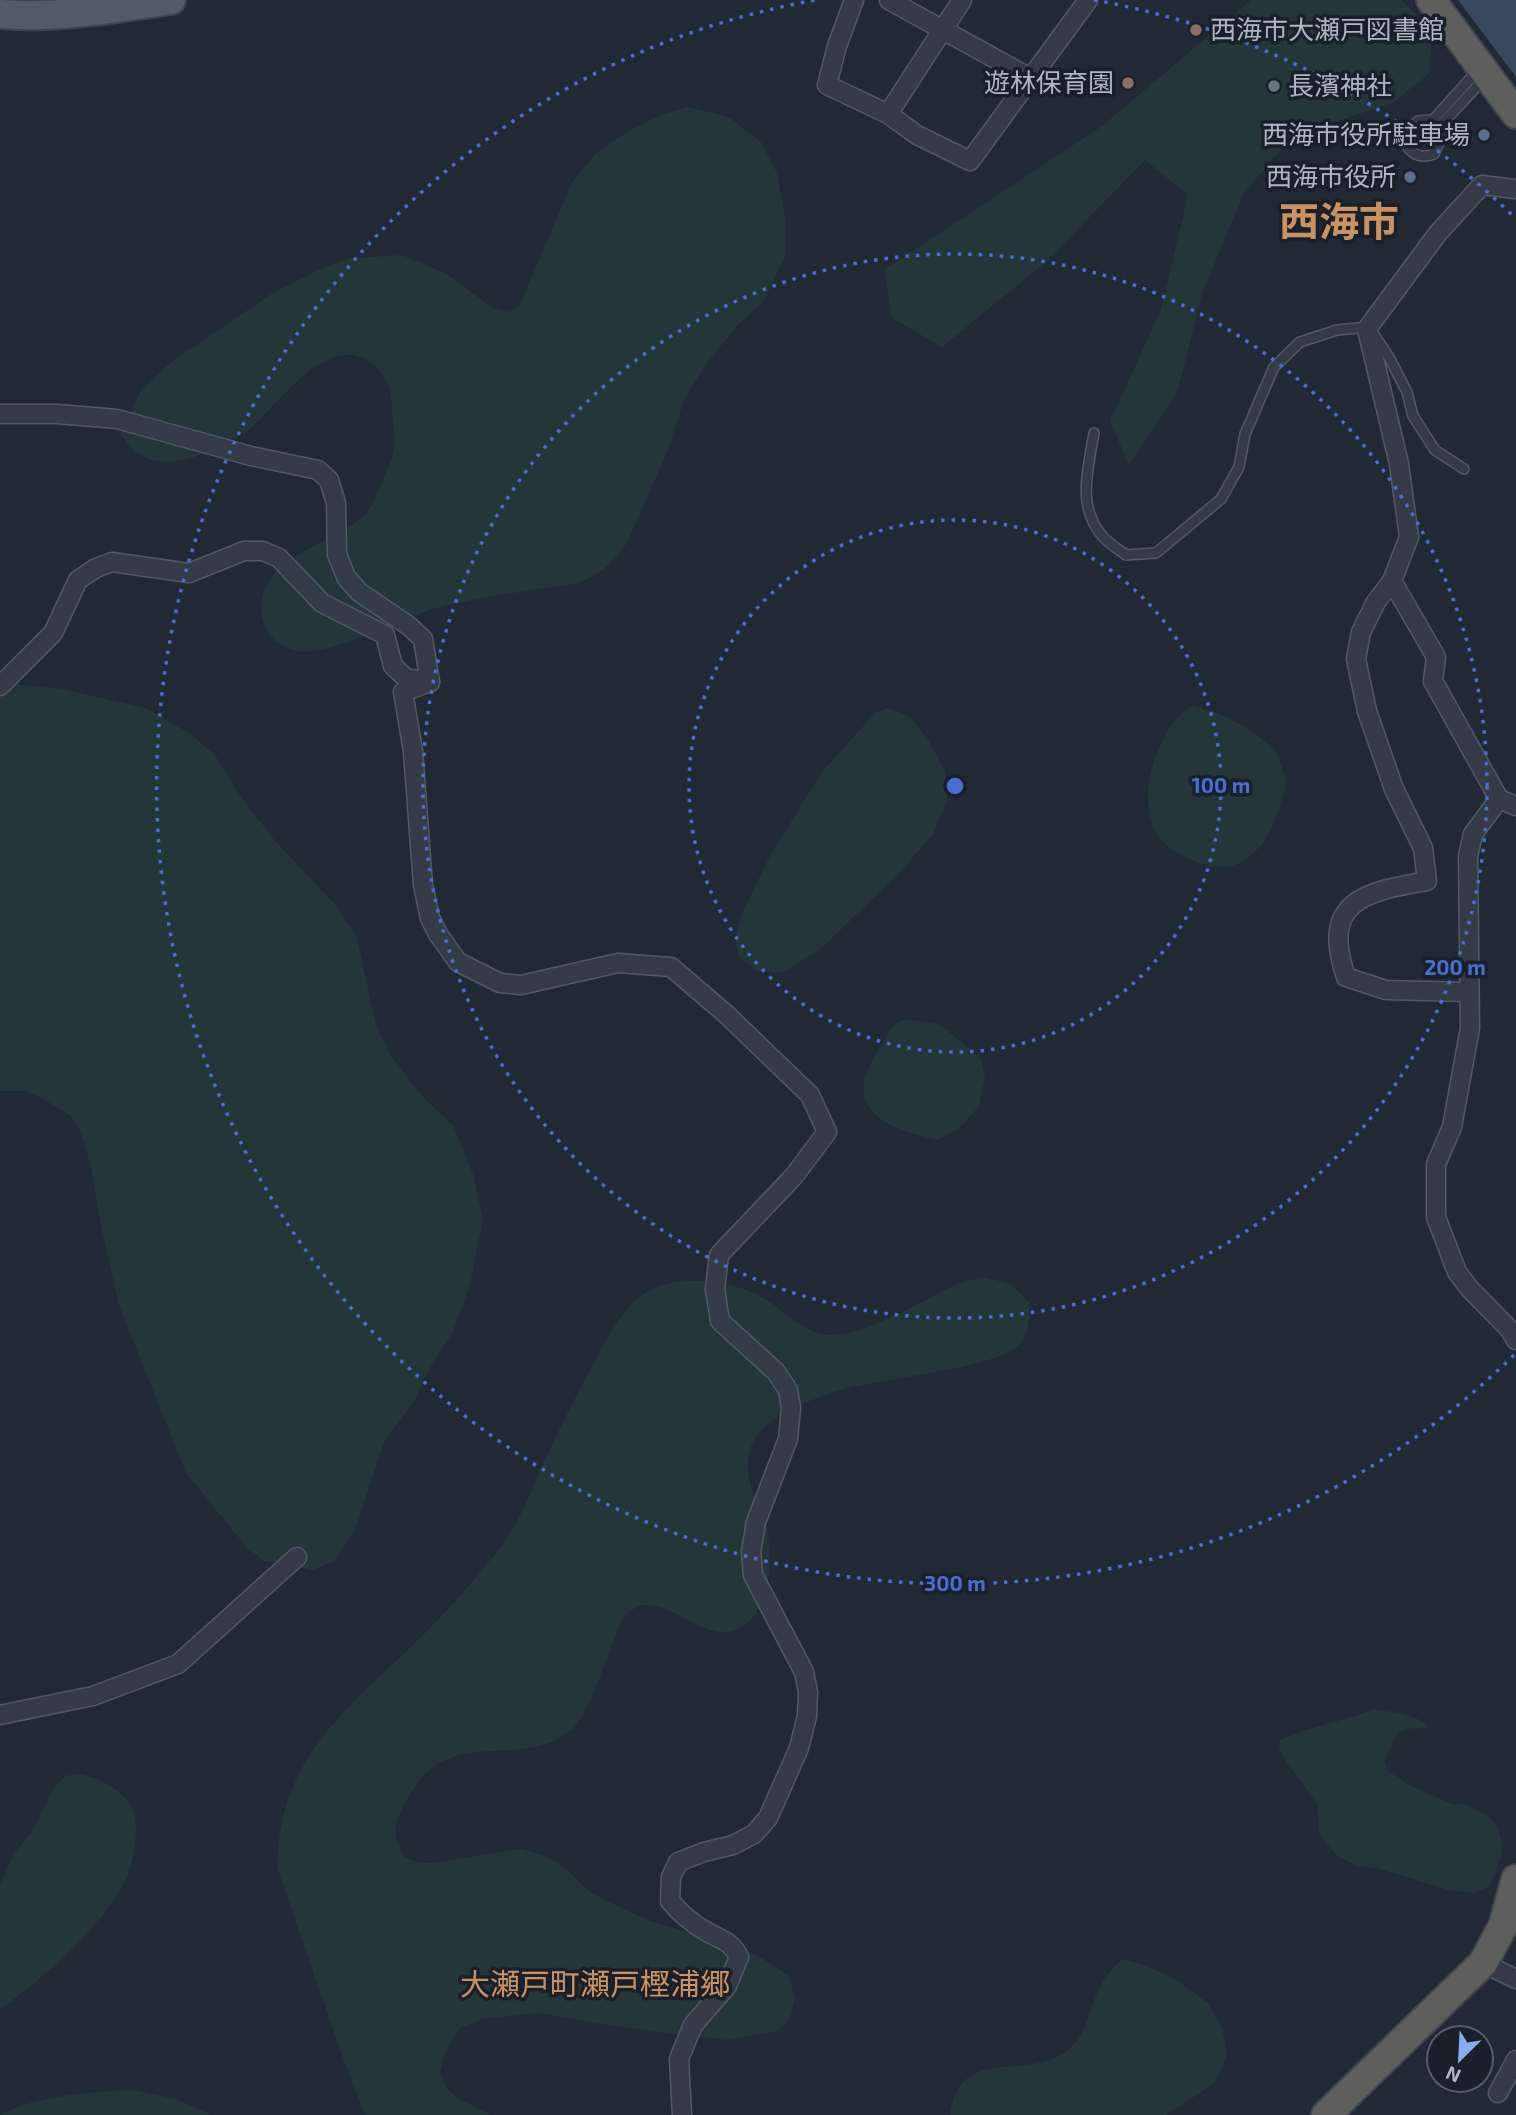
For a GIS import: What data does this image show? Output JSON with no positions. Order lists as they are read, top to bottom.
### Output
{
  "districts": ["西海市", "大瀬戸町瀬戸樫浦郷"],
  "places": [
    "西海市大瀬戸図書館",
    "遊林保育園",
    "長濱神社",
    "西海市役所駐車場",
    "西海市役所"
  ],
  "north": "bottom left",
  "rings": ["100 m", "200 m", "300 m"]
}
